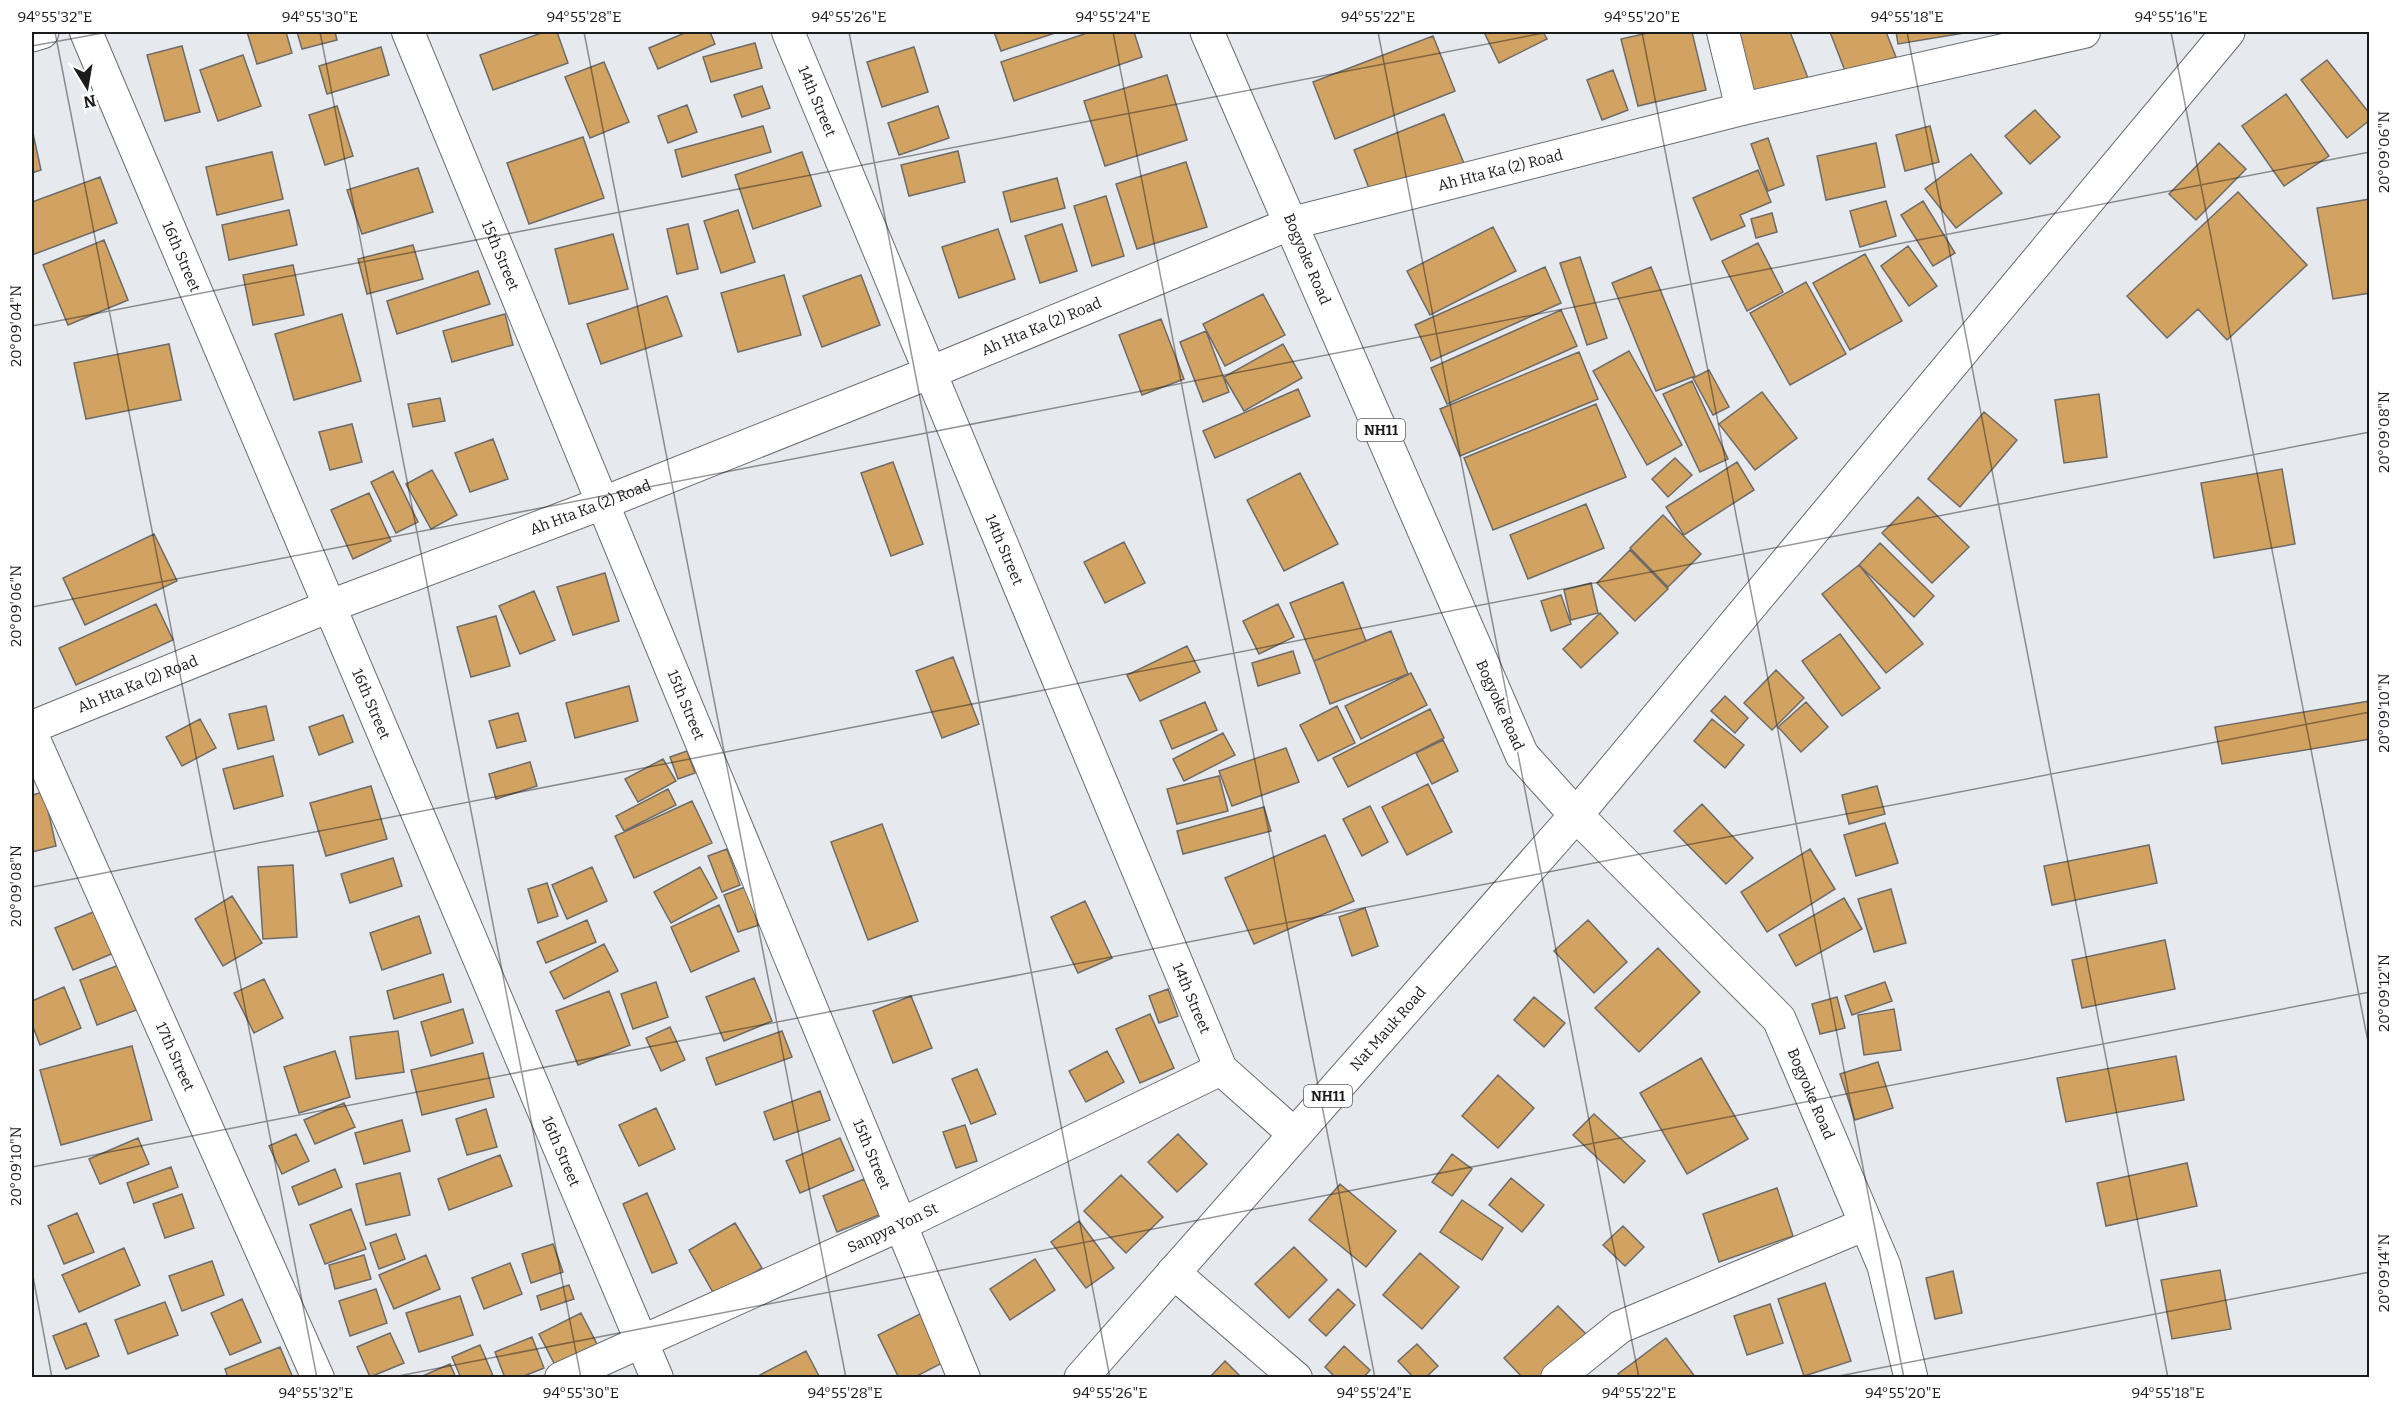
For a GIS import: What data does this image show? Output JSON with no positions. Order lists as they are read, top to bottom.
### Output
{
  "streets": {
    "main road": ["Bogyoke Road", "NH11", "Nat Mauk Road"],
    "street": [
      "14th Street",
      "Ah Hta Ka (2) Road",
      "15th Street",
      "16th Street",
      "17th Street",
      "Sanpya Yon St"
    ]
  },
  "crossings": [
    ["14th Street", "Ah Hta Ka (2) Road"],
    ["14th Street", "Sanpya Yon St"],
    ["Ah Hta Ka (2) Road", "15th Street"],
    ["Ah Hta Ka (2) Road", "16th Street"],
    ["Ah Hta Ka (2) Road", "Bogyoke Road"],
    ["15th Street", "Sanpya Yon St"],
    ["16th Street", "Sanpya Yon St"],
    ["Bogyoke Road", "Nat Mauk Road"]
  ],
  "north": "bottom",
  "coordinates": [
    "94°55'32\"E",
    "94°55'30\"E",
    "94°55'28\"E",
    "94°55'26\"E",
    "94°55'24\"E",
    "94°55'22\"E",
    "94°55'20\"E",
    "94°55'18\"E",
    "94°55'16\"E",
    "20°09'06\"N",
    "20°09'04\"N",
    "20°09'08\"N",
    "20°09'10\"N",
    "20°09'12\"N",
    "20°09'14\"N"
  ]
}
